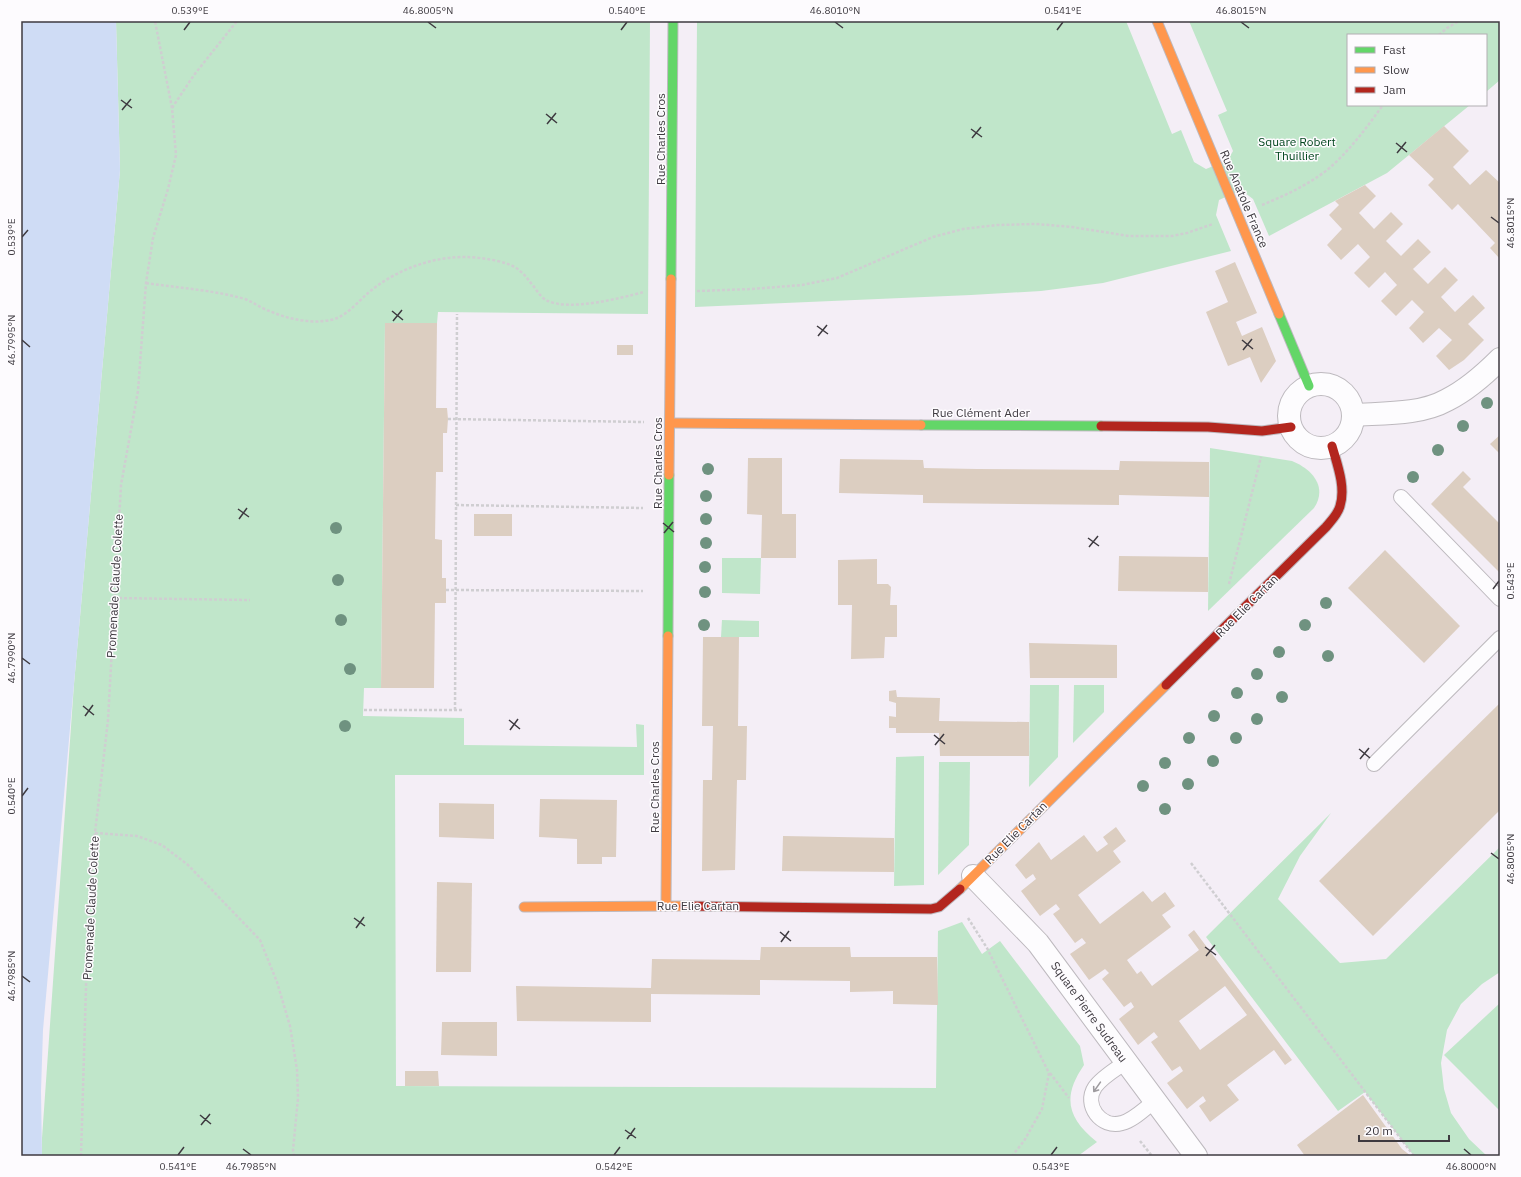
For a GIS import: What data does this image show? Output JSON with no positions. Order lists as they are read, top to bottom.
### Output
{
  "streets": {
    "street": [
      "Rue Charles Cros",
      "Rue Anatole France",
      "Rue Clément Ader",
      "Rue Elie Cartan",
      "Square Pierre Sudreau"
    ],
    "path": ["Promenade Claude Colette"]
  },
  "crossings": [
    ["Rue Charles Cros", "Rue Clément Ader"],
    ["Rue Charles Cros", "Rue Elie Cartan"],
    ["Rue Anatole France", "Rue Clément Ader"],
    ["Rue Anatole France", "Rue Elie Cartan"],
    ["Rue Clément Ader", "Rue Elie Cartan"],
    ["Rue Elie Cartan", "Square Pierre Sudreau"]
  ],
  "parks": ["Square Robert Thuillier"],
  "legend": ["Fast", "Slow", "Jam"],
  "scale_bar": "20 m",
  "coordinates": [
    "0.539°E",
    "46.8005°N",
    "0.540°E",
    "46.8010°N",
    "0.541°E",
    "46.8015°N",
    "46.7995°N",
    "0.543°E",
    "46.7990°N",
    "46.7985°N",
    "0.542°E",
    "46.8000°N"
  ]
}
